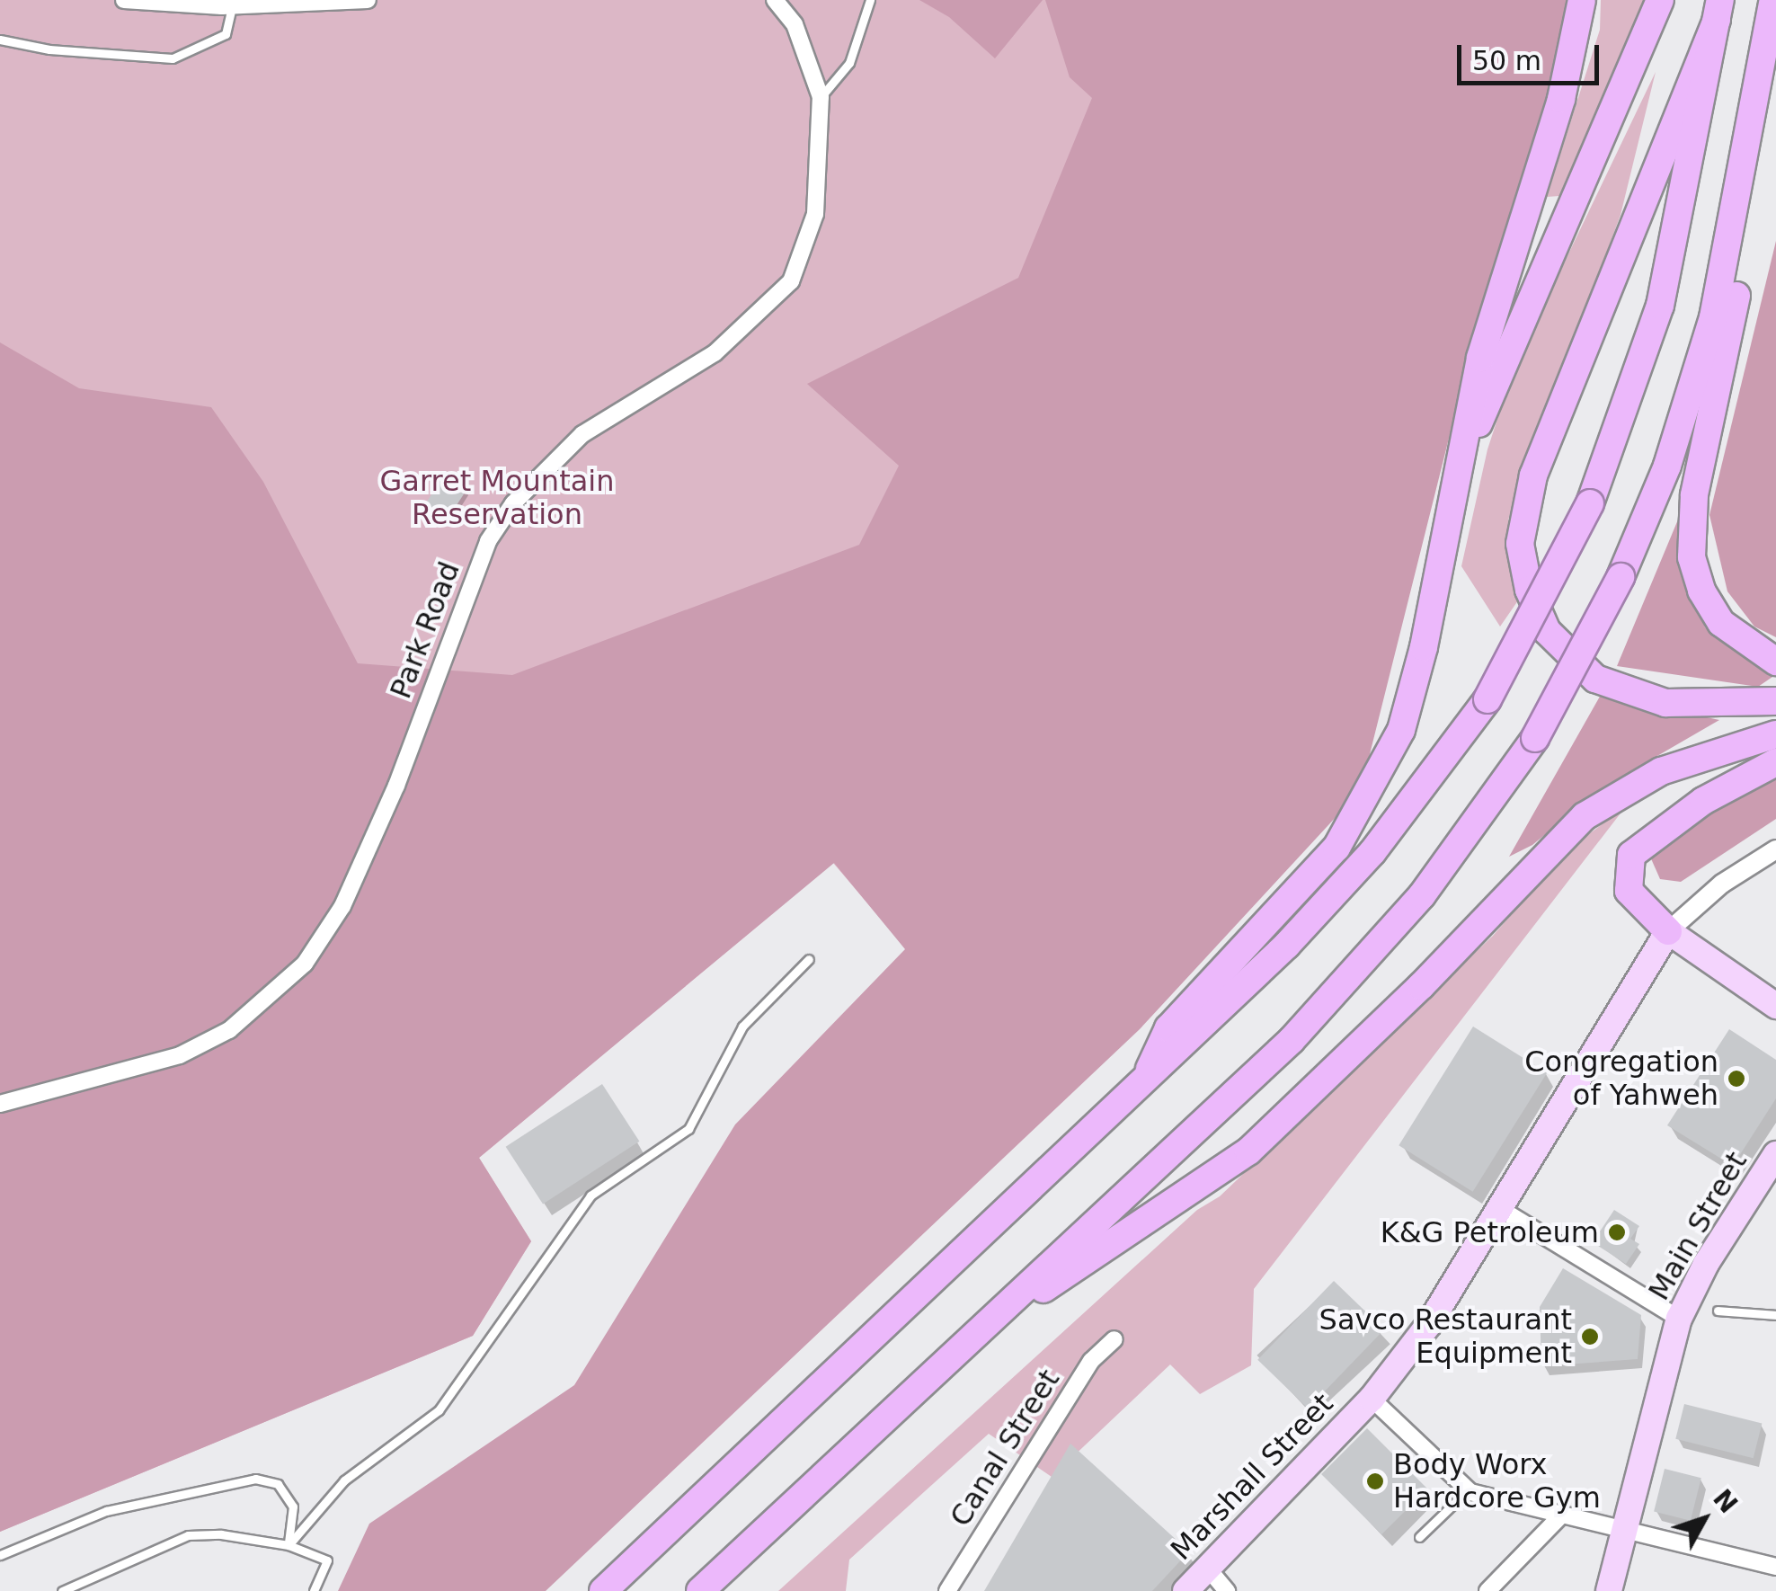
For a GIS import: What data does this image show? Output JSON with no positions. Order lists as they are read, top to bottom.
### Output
{
  "streets": {
    "main road": ["Main Street", "Marshall Street"],
    "street": ["Park Road", "Canal Street"]
  },
  "parks": ["Garret Mountain Reservation"],
  "places": [
    "Congregation of Yahweh",
    "K&G Petroleum",
    "Savco Restaurant Equipment",
    "Body Worx Hardcore Gym"
  ],
  "scale_bar": "50 m",
  "north": "top right"
}
